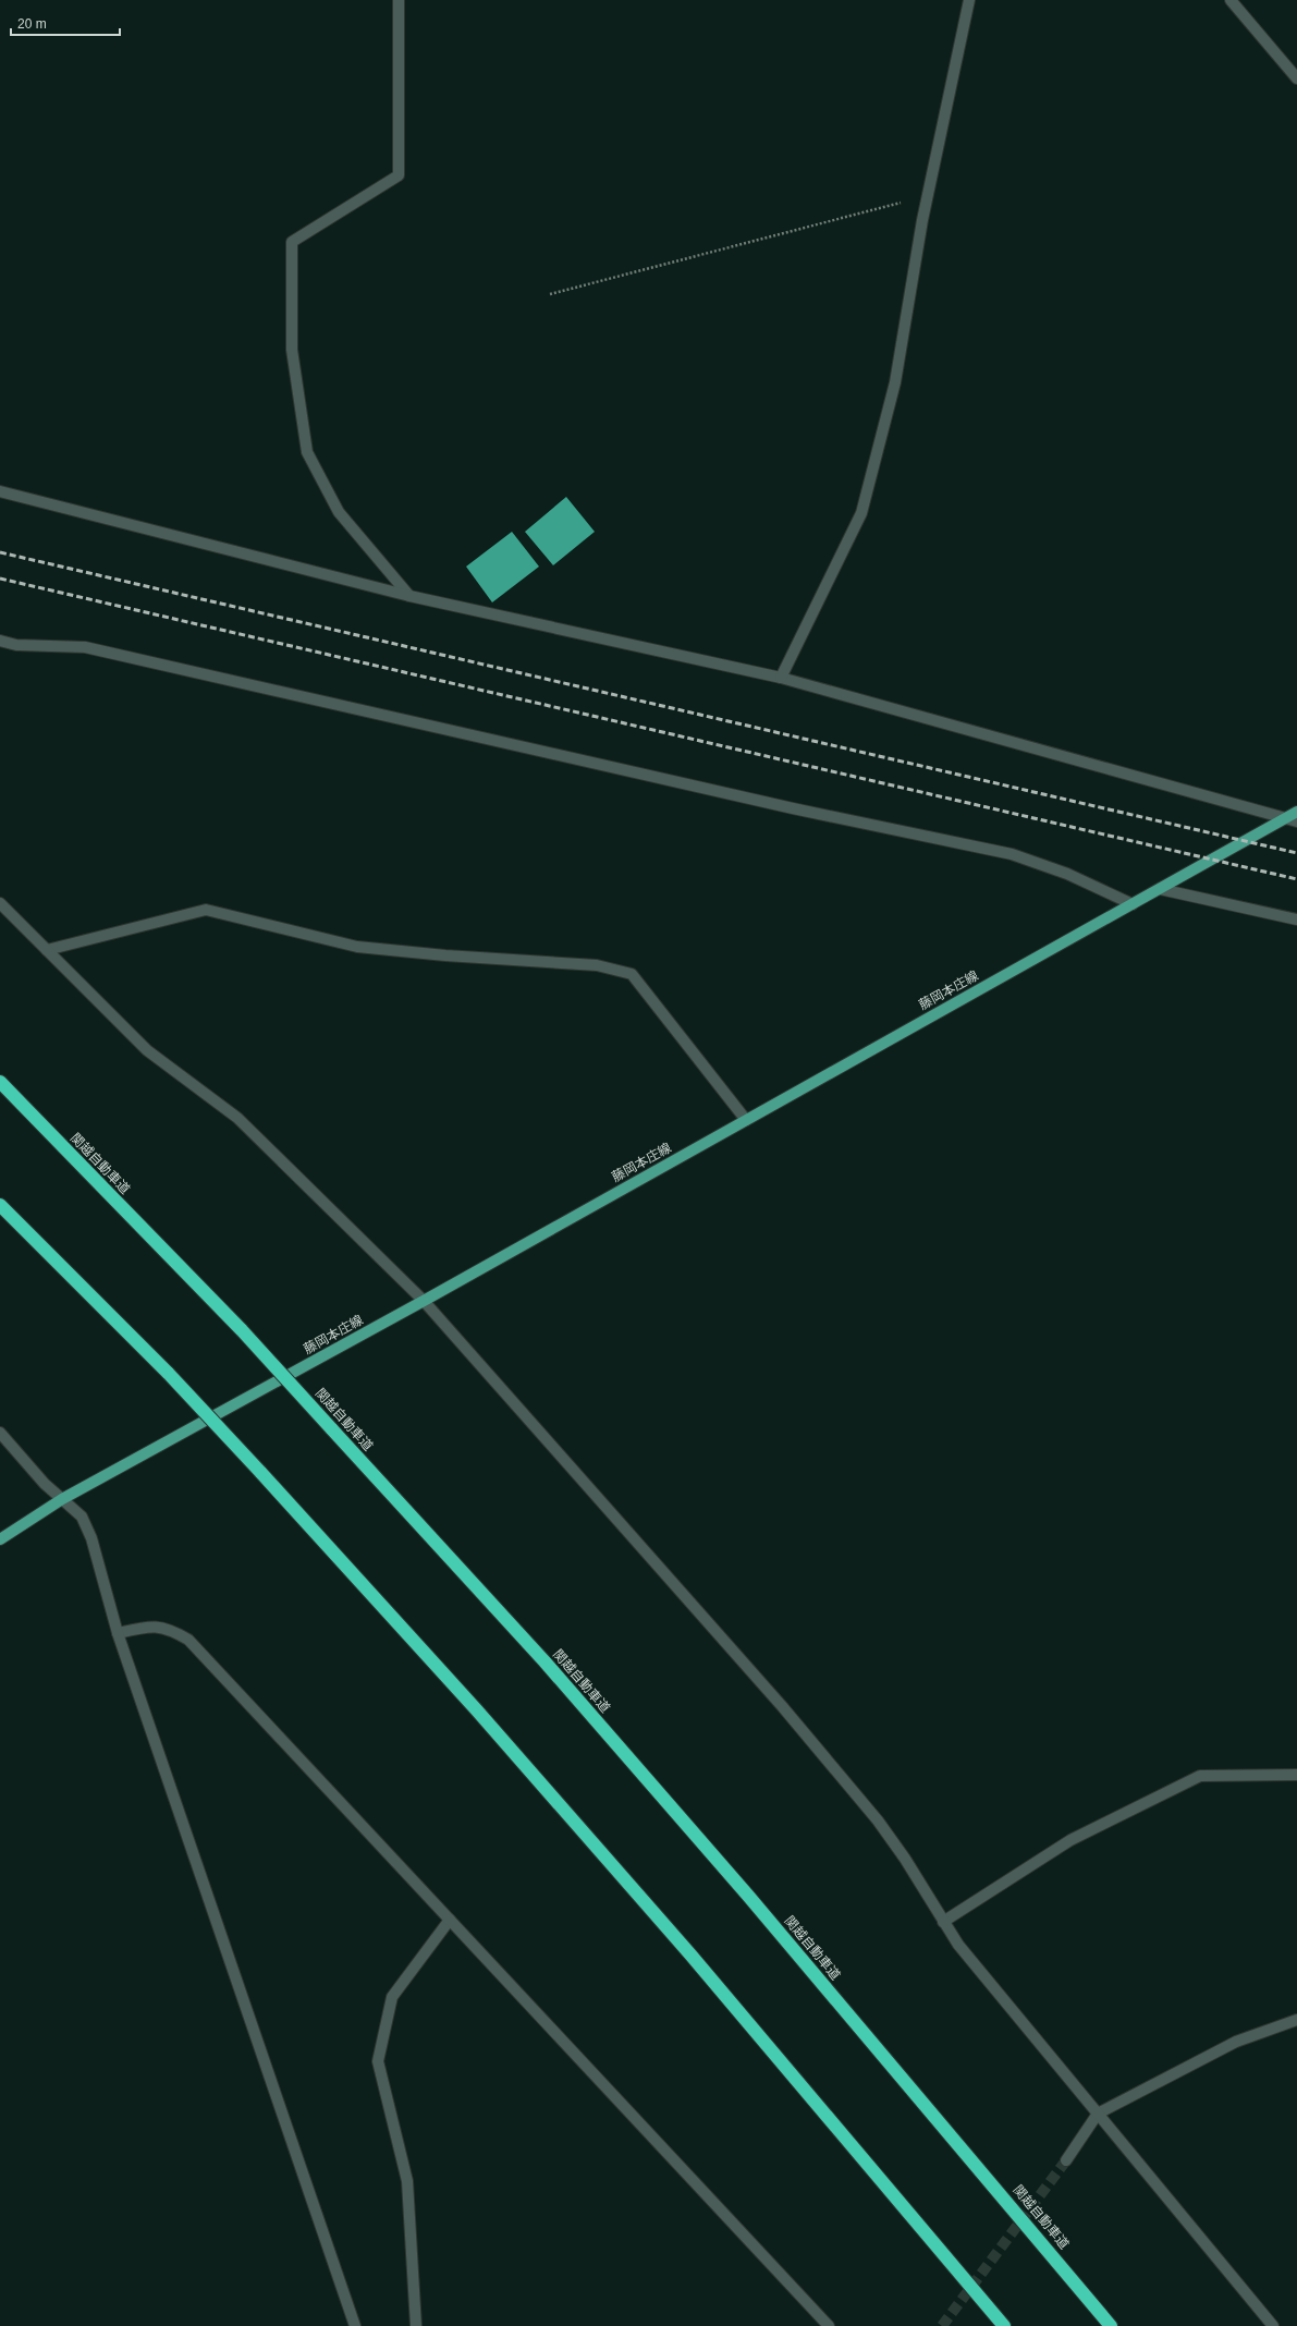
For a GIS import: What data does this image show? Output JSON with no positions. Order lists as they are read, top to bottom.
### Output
{
  "streets": {
    "highway": ["関越自動車道"],
    "main road": ["藤岡本庄線"]
  },
  "scale_bar": "20 m"
}
